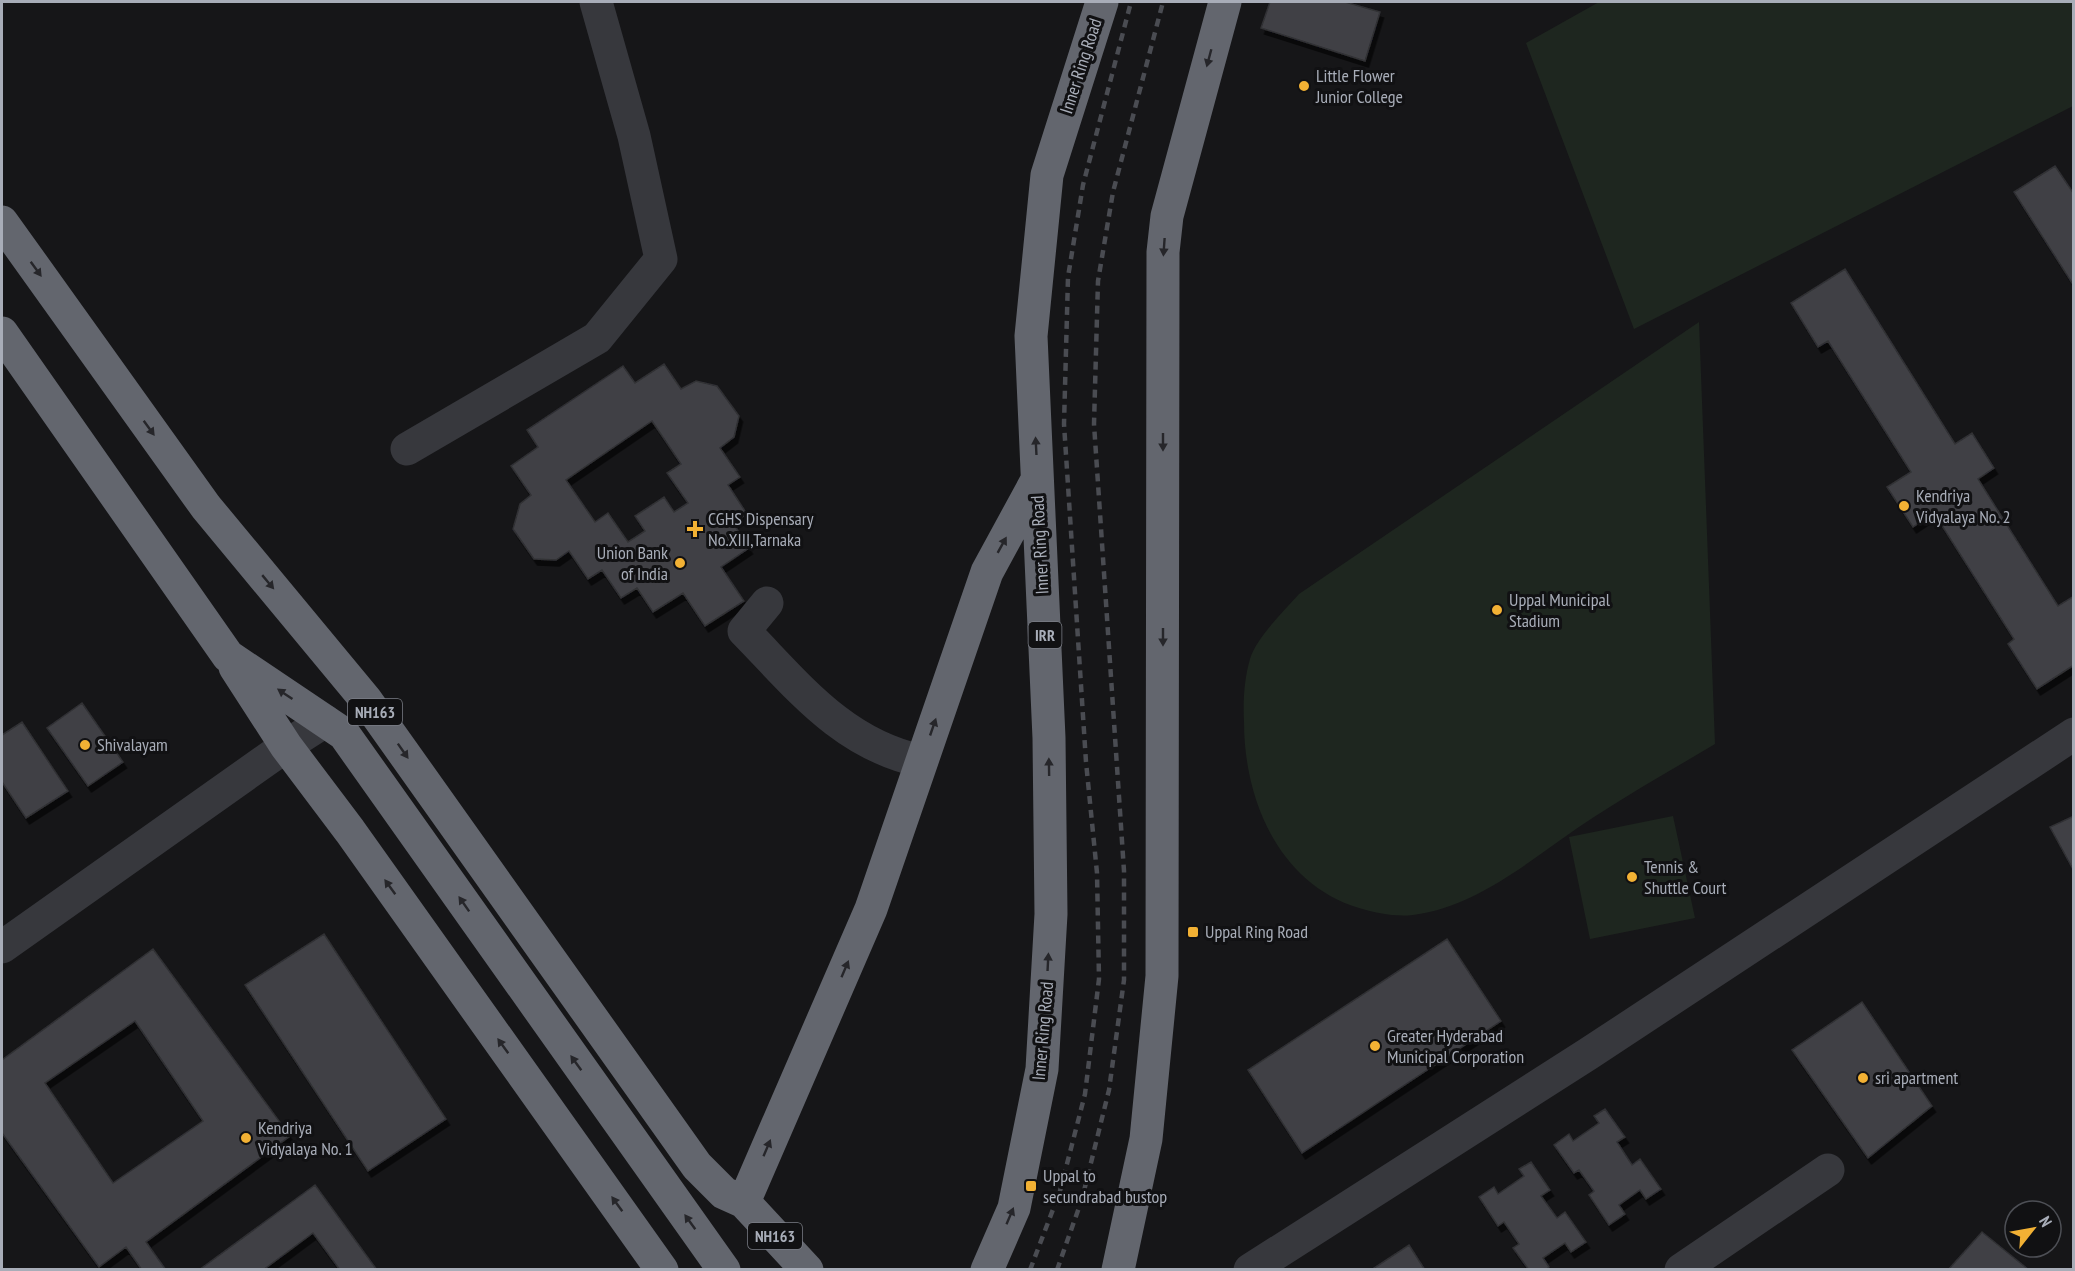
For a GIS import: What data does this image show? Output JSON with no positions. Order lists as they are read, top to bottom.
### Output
{
  "streets": {
    "highway": ["Inner Ring Road", "IRR", "NH163"]
  },
  "places": {
    "other": [
      "Little Flower Junior College",
      "Kendriya Vidyalaya No. 2",
      "Union Bank of India",
      "Uppal Municipal Stadium",
      "Shivalayam",
      "Tennis & Shuttle Court",
      "Greater Hyderabad Municipal Corporation",
      "sri apartment",
      "Kendriya Vidyalaya No. 1"
    ],
    "health": ["CGHS Dispensary No.XIII,Tarnaka"],
    "transit": ["Uppal Ring Road", "Uppal to secundrabad bustop"]
  },
  "north": "top right"
}
